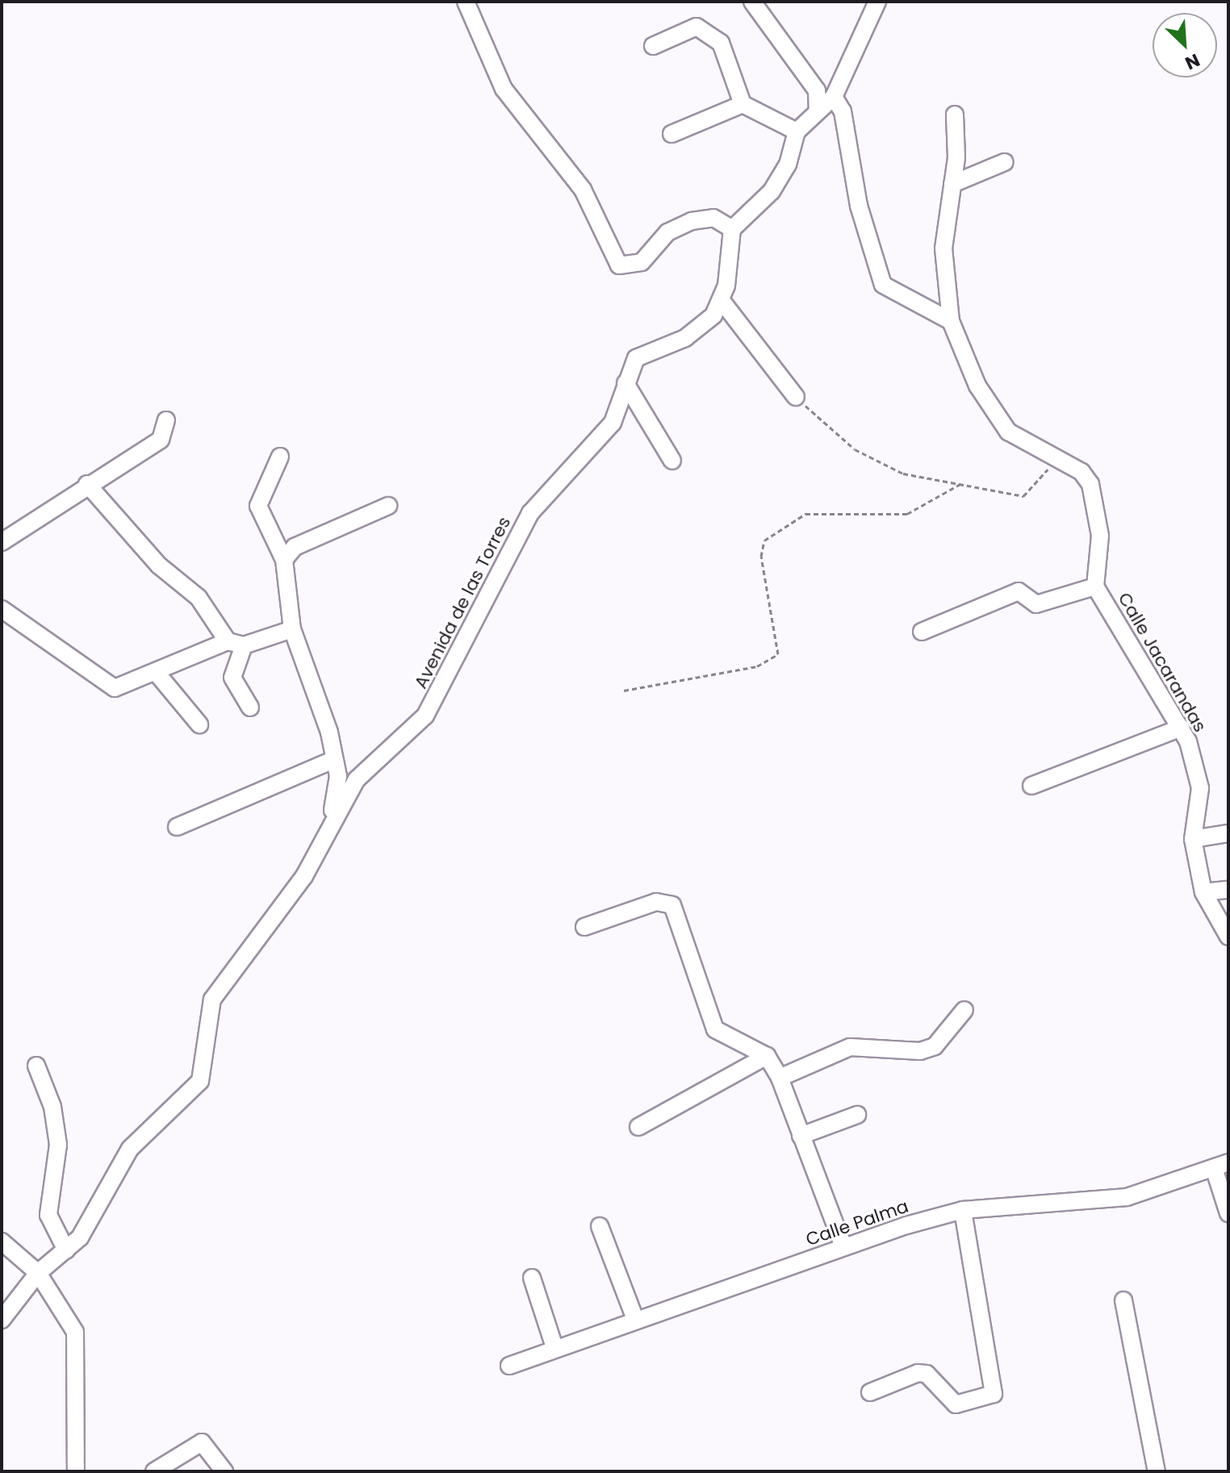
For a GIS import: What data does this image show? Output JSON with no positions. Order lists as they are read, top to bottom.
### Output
{
  "streets": {
    "street": ["Avenida de las Torres", "Calle Jacarandas", "Calle Palma"]
  },
  "north": "bottom right"
}
